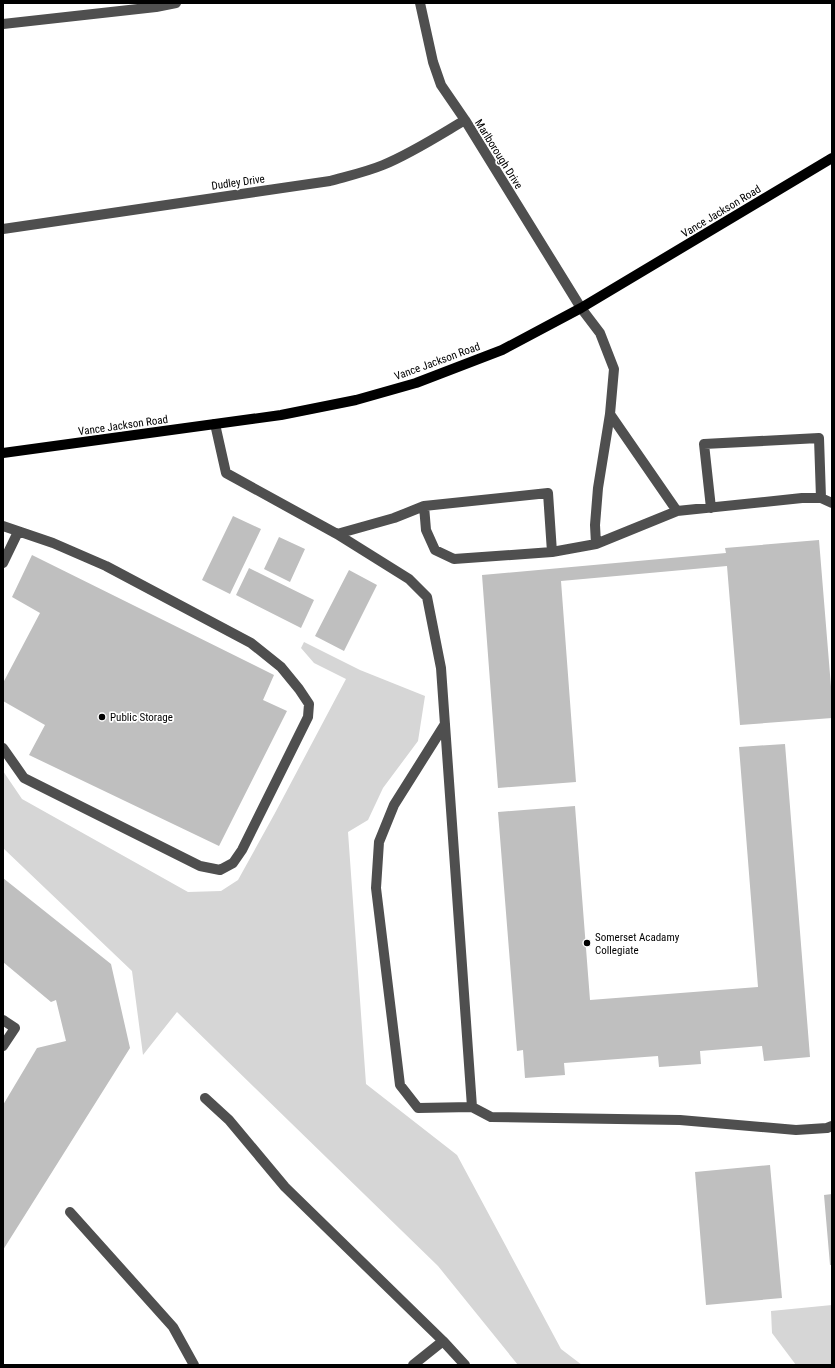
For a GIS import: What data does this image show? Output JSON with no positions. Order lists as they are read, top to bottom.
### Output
{
  "streets": {
    "main road": ["Vance Jackson Road"],
    "street": ["Marlborough Drive", "Dudley Drive"]
  },
  "crossings": [
    ["Marlborough Drive", "Dudley Drive"],
    ["Marlborough Drive", "Vance Jackson Road"]
  ],
  "places": ["Public Storage", "Somerset Acadamy Collegiate"]
}
